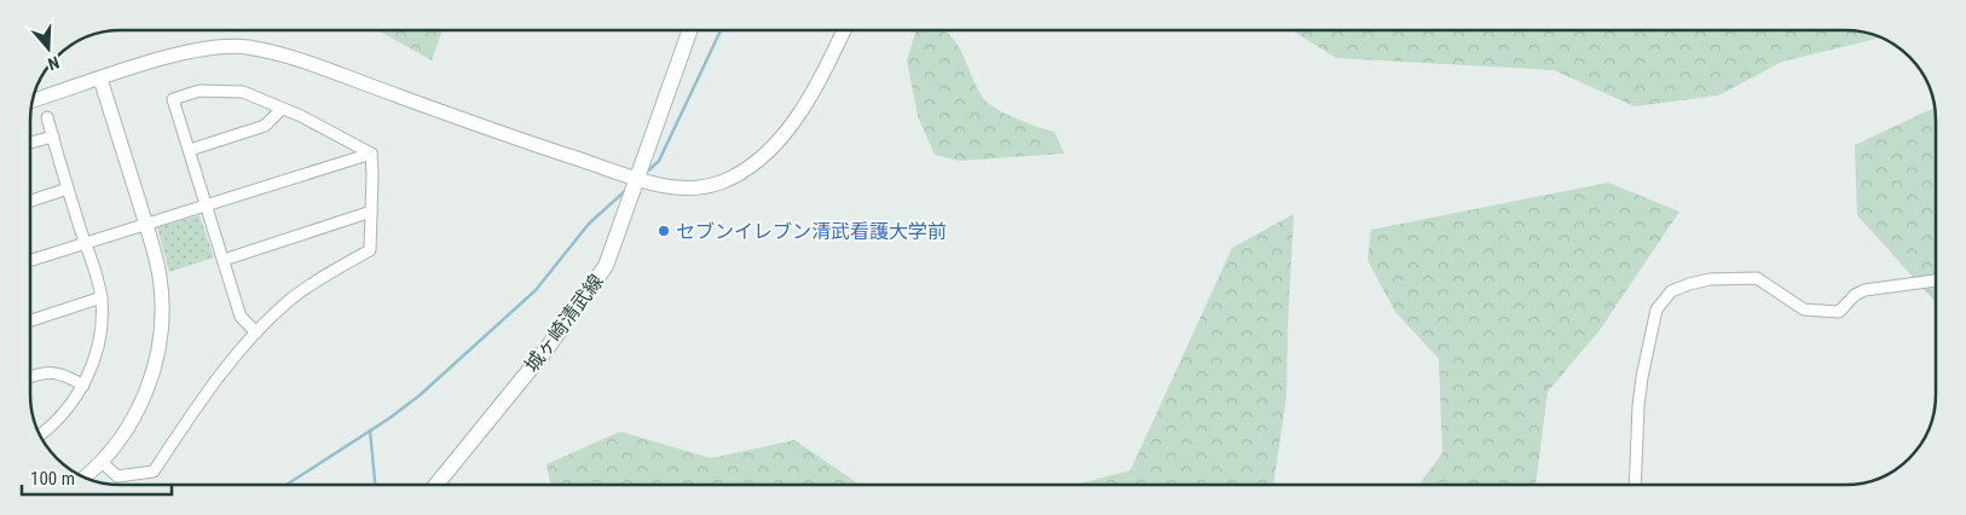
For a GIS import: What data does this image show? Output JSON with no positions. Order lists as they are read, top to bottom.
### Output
{
  "streets": {
    "main road": ["城ヶ崎清武線"]
  },
  "places": ["セブンイレブン清武看護大学前"],
  "scale_bar": "100 m",
  "north": "bottom"
}
